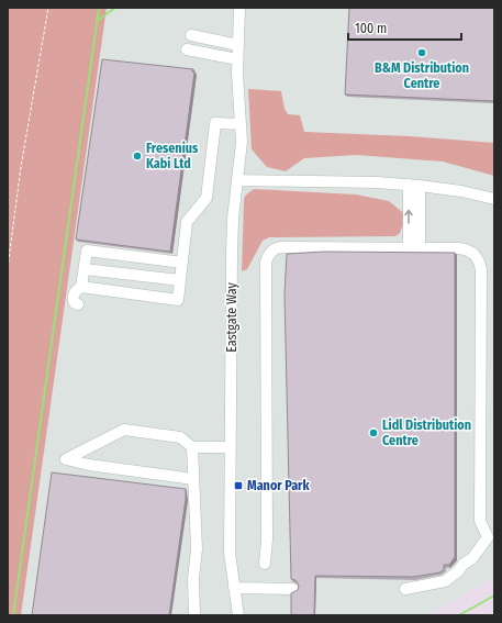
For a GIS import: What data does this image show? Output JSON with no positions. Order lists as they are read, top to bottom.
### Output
{
  "streets": {
    "street": ["Eastgate Way"]
  },
  "places": {
    "other": ["B&M Distribution Centre", "Fresenius Kabi Ltd", "Lidl Distribution Centre"],
    "transit": ["Manor Park"]
  },
  "scale_bar": "100 m"
}
